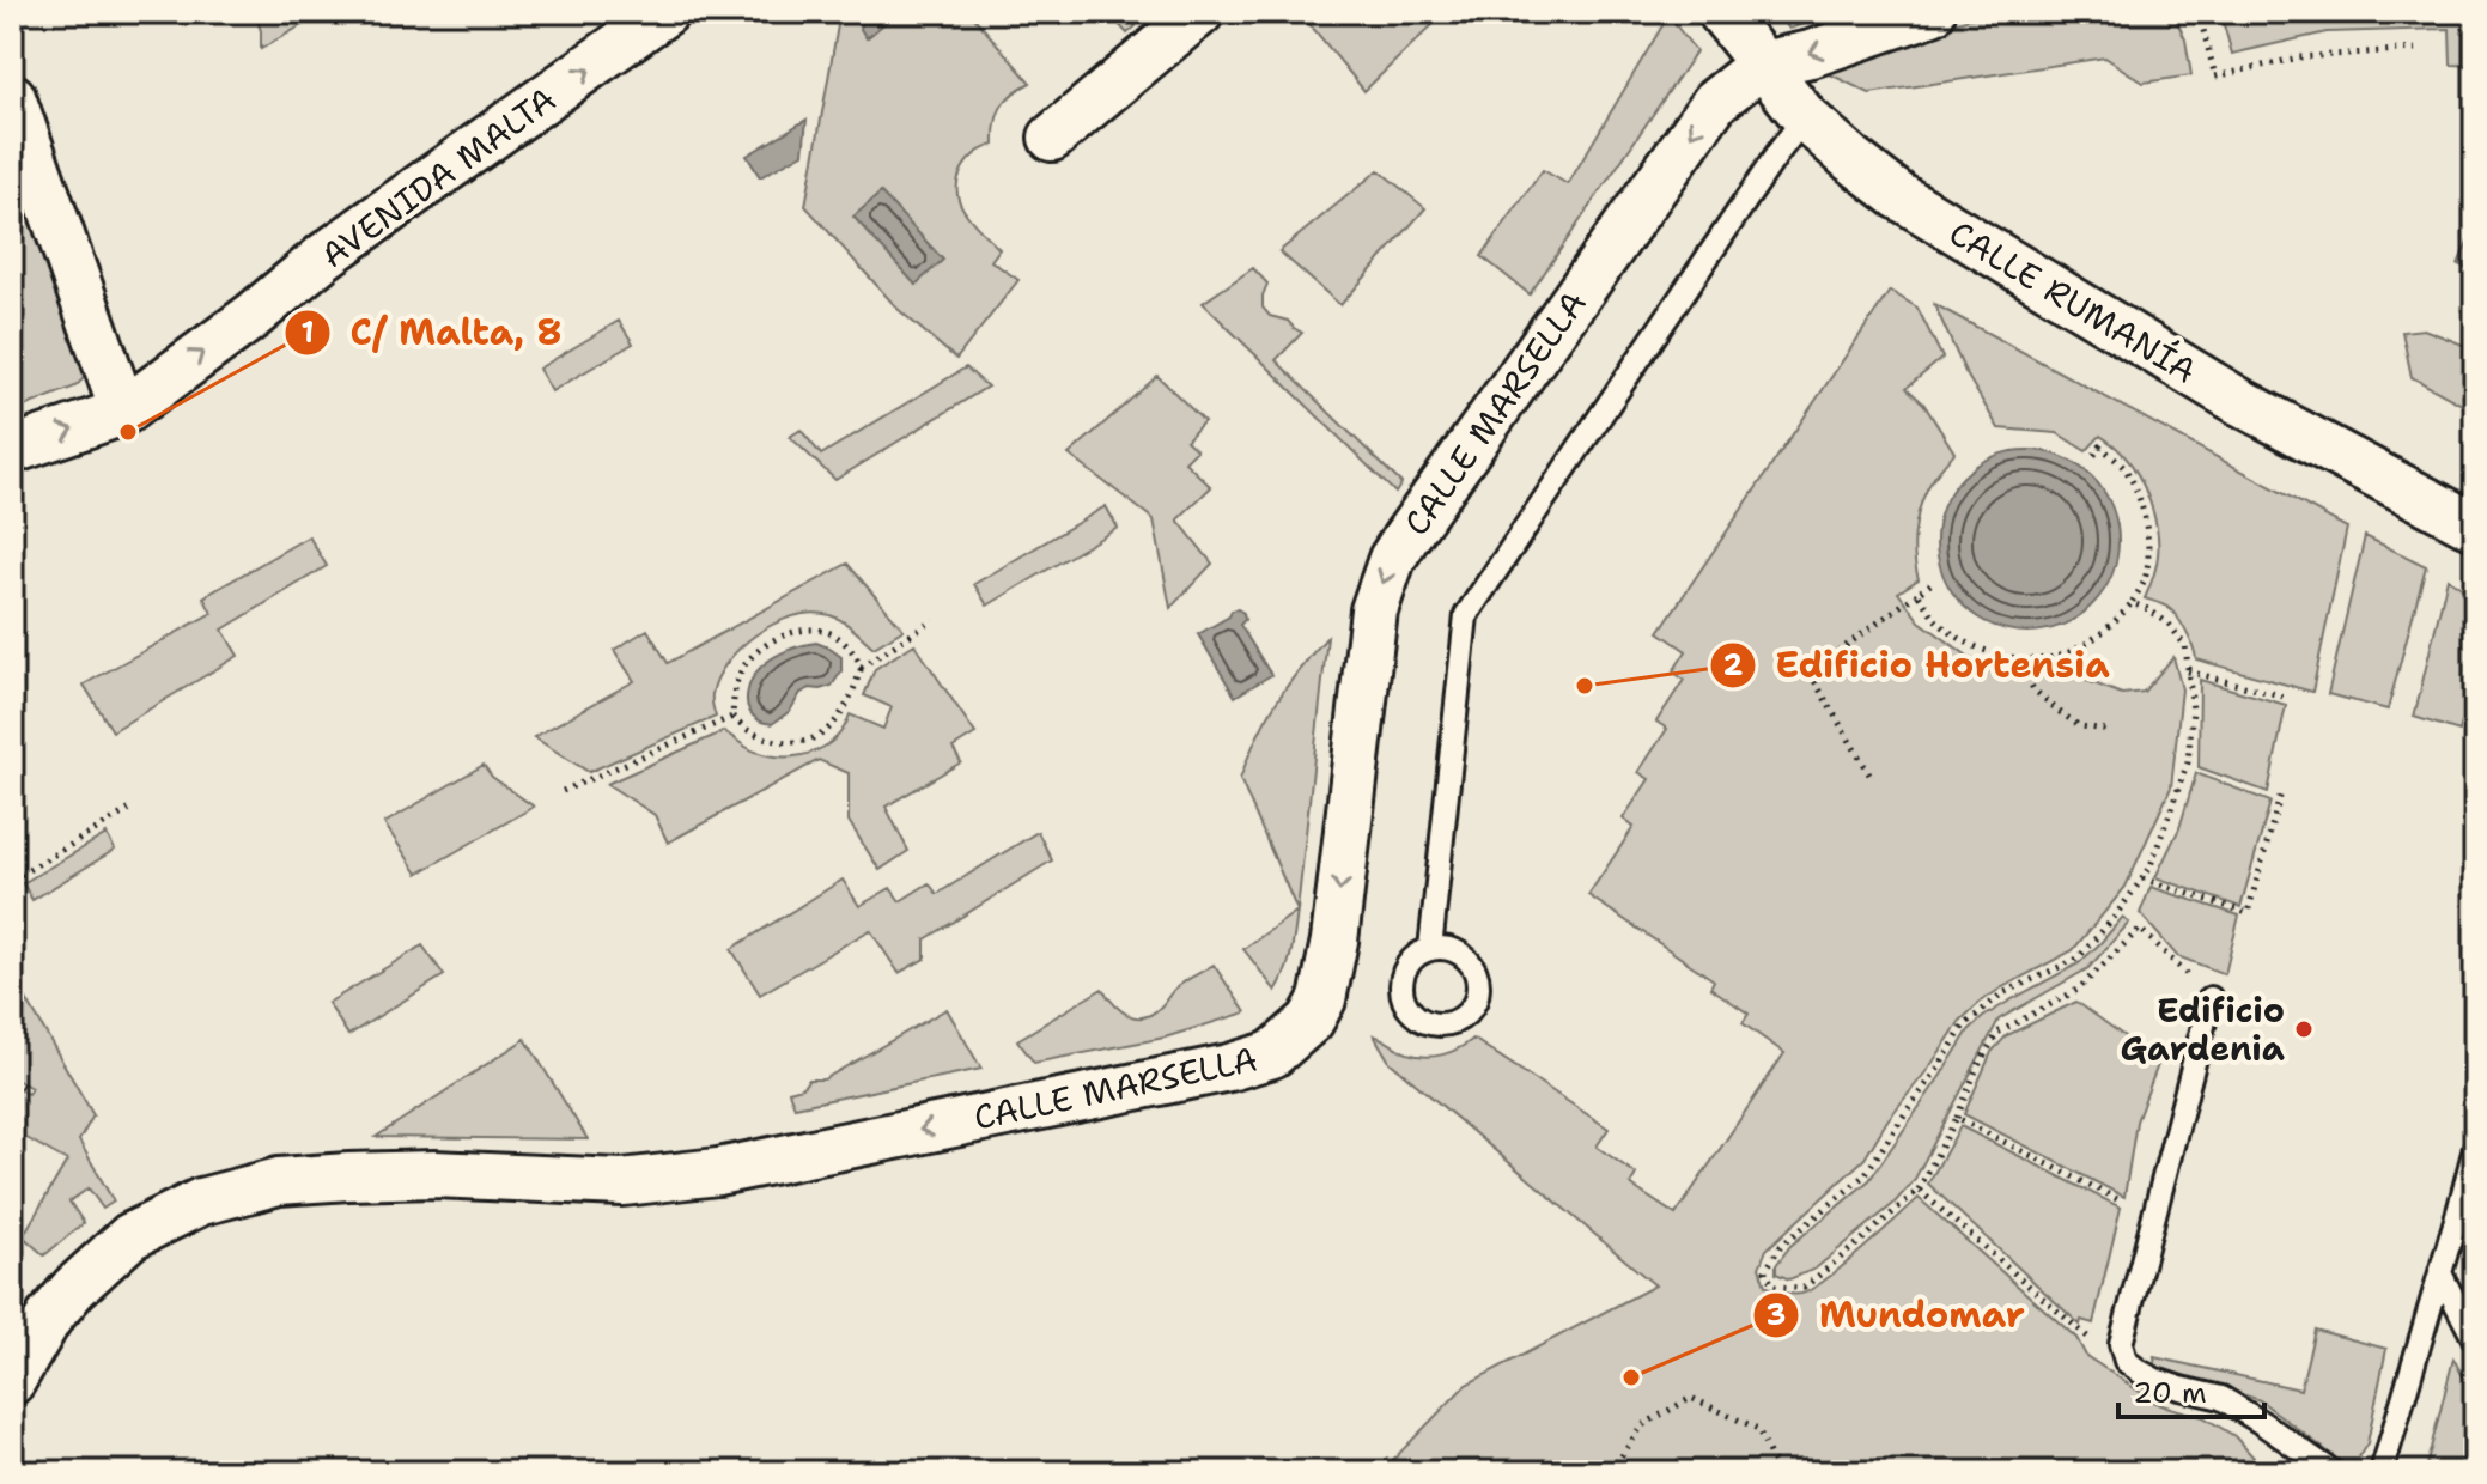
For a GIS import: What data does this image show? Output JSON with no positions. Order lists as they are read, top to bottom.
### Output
{
  "streets": {
    "street": ["AVENIDA MALTA", "CALLE RUMANÍA", "CALLE MARSELLA"]
  },
  "crossings": [
    ["CALLE RUMANÍA", "CALLE MARSELLA"]
  ],
  "one_way": ["AVENIDA MALTA", "CALLE MARSELLA"],
  "places": [
    "C/ Malta, 8",
    "Edificio Hortensia",
    "Edificio Gardenia",
    "Mundomar"
  ],
  "scale_bar": "20 m"
}
